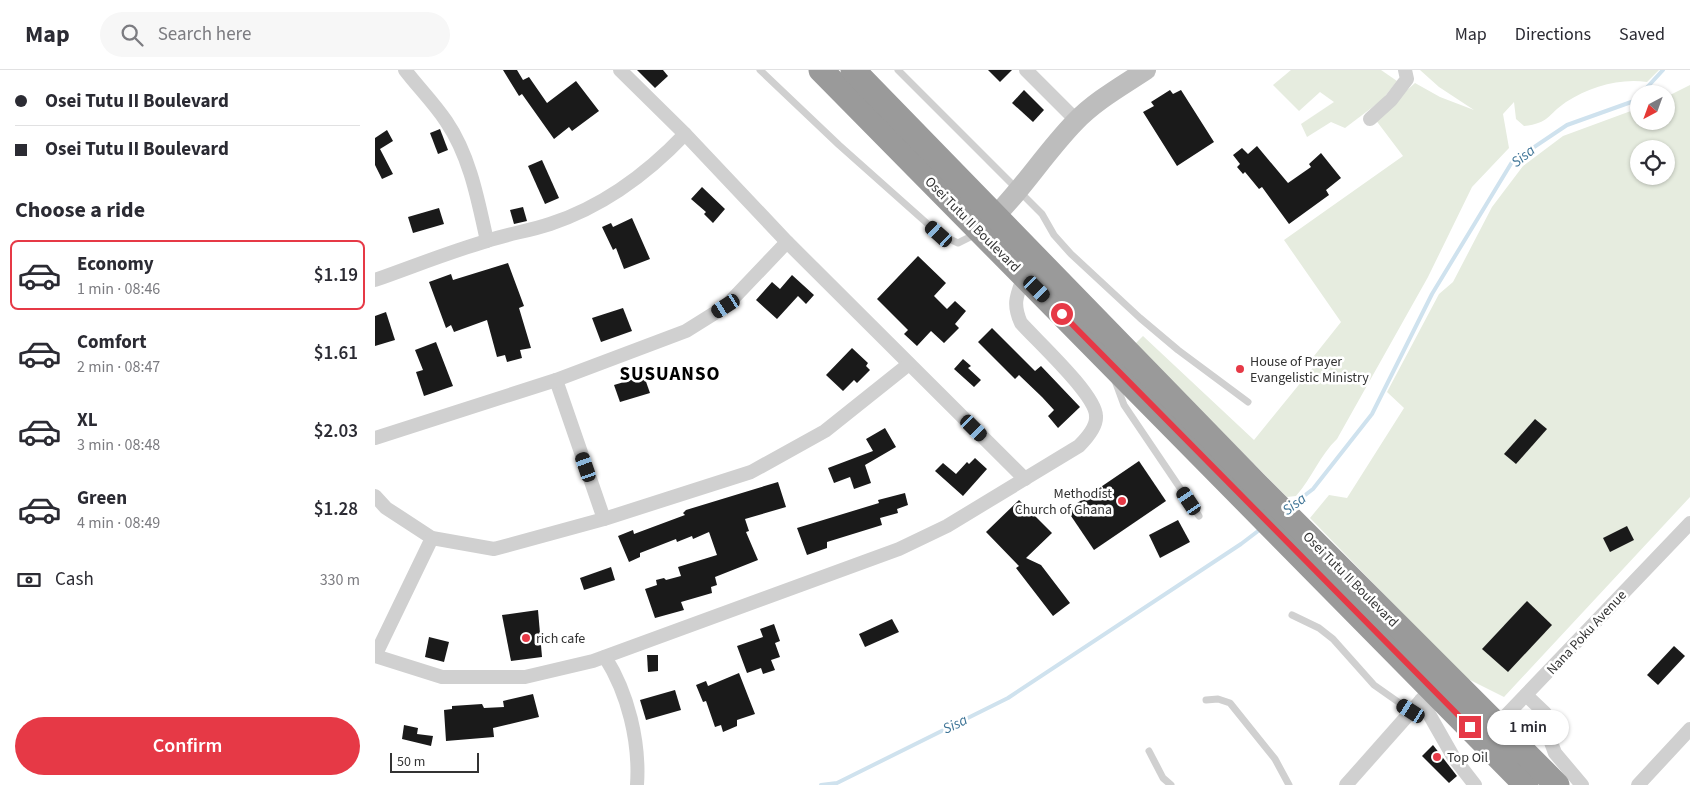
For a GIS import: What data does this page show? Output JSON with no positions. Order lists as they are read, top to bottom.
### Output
{
  "streets": {
    "highway": ["Osei Tutu II Boulevard"],
    "street": ["Nana Poku Avenue"]
  },
  "crossings": [
    ["Osei Tutu II Boulevard", "Nana Poku Avenue"]
  ],
  "districts": ["SUSUANSO"],
  "water": ["Sisa"],
  "places": [
    "House of Prayer Evangelistic Ministry",
    "Methodist Church of Ghana",
    "rich cafe",
    "Top Oil"
  ],
  "scale_bar": "50 m",
  "north": "bottom left",
  "page": {
    "header": "Map",
    "search": "Search here",
    "nav": ["Map", "Directions", "Saved"],
    "banner": ["Osei Tutu II Boulevard", "Osei Tutu II Boulevard"],
    "heading": "Choose a ride",
    "list": [
      {
        "name": "Economy",
        "note": "1 min · 08:46",
        "value": "$1.19"
      },
      {
        "name": "Comfort",
        "note": "2 min · 08:47",
        "value": "$1.61"
      },
      {
        "name": "XL",
        "note": "3 min · 08:48",
        "value": "$2.03"
      },
      {
        "name": "Green",
        "note": "4 min · 08:49",
        "value": "$1.28"
      }
    ],
    "pay": ["Cash", "330 m"],
    "buttons": "Confirm",
    "bubble": "1 min",
    "scale": "50 m"
  }
}
